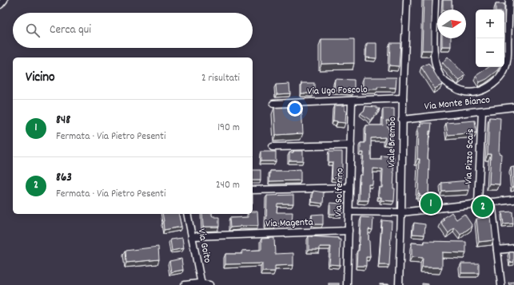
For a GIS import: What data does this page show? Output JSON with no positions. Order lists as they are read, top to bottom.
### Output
{
  "streets": {
    "street": [
      "Via Ugo Foscolo",
      "Via Monte Bianco",
      "Viale Brembo",
      "Via Pizzo Scais",
      "Via Solferino",
      "Via Magenta",
      "Via Goito"
    ]
  },
  "crossings": [
    ["Via Ugo Foscolo", "Viale Brembo"],
    ["Via Ugo Foscolo", "Via Solferino"],
    ["Via Monte Bianco", "Viale Brembo"],
    ["Via Monte Bianco", "Via Pizzo Scais"],
    ["Via Solferino", "Via Magenta"],
    ["Via Magenta", "Via Goito"]
  ],
  "north": "right",
  "page": {
    "map_buttons": ["+", "−"],
    "search": "Cerca qui",
    "heading": ["Vicino", "2 risultati"],
    "list": [
      {
        "mark": "1",
        "name": "848",
        "note": "Fermata · Via Pietro Pesenti",
        "value": "190 m"
      },
      {
        "mark": "2",
        "name": "863",
        "note": "Fermata · Via Pietro Pesenti",
        "value": "240 m"
      }
    ],
    "pins": ["1", "2"]
  }
}
